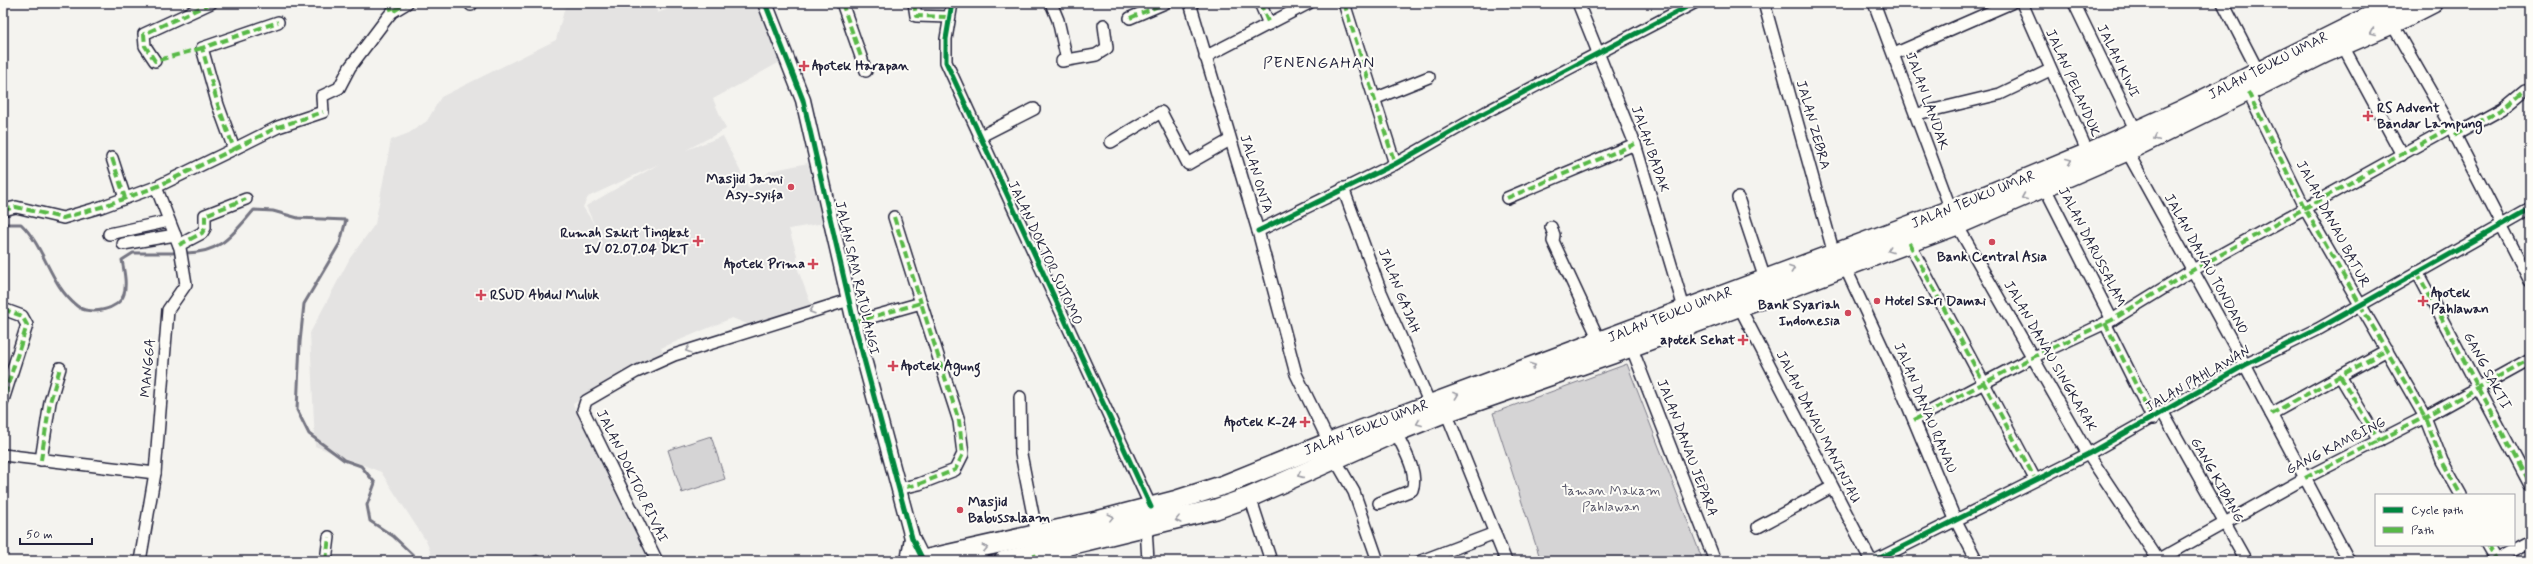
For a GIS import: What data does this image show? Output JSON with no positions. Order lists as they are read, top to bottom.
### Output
{
  "streets": {
    "highway": ["JALAN TEUKU UMAR"],
    "street": [
      "JALAN KIWI",
      "JALAN PELANDUK",
      "JALAN LANDAK",
      "JALAN ZEBRA",
      "JALAN BADAK",
      "JALAN ONTA",
      "JALAN DANAU BATUR",
      "JALAN DARUSSALAM",
      "JALAN DOKTOR SUTOMO",
      "JALAN DANAU TONDANO",
      "JALAN SAM RATULANGI",
      "JALAN GAJAH",
      "JALAN DANAU SINGKARAK",
      "MANGGA",
      "GANG SAKTI",
      "JALAN PAHLAWAN",
      "JALAN DANAU RANAU",
      "JALAN DANAU MANINJAU",
      "GANG KAMBING",
      "JALAN DANAU JEPARA",
      "JALAN DOKTOR RIVAI",
      "GANG KIBANG"
    ]
  },
  "crossings": [
    ["JALAN KIWI", "JALAN TEUKU UMAR"],
    ["JALAN TEUKU UMAR", "JALAN PELANDUK"],
    ["JALAN TEUKU UMAR", "JALAN LANDAK"],
    ["JALAN TEUKU UMAR", "JALAN ZEBRA"],
    ["JALAN TEUKU UMAR", "JALAN BADAK"],
    ["JALAN TEUKU UMAR", "JALAN ONTA"],
    ["JALAN TEUKU UMAR", "JALAN DANAU BATUR"],
    ["JALAN TEUKU UMAR", "JALAN DARUSSALAM"],
    ["JALAN TEUKU UMAR", "JALAN DOKTOR SUTOMO"],
    ["JALAN TEUKU UMAR", "JALAN DANAU TONDANO"],
    ["JALAN TEUKU UMAR", "JALAN SAM RATULANGI"],
    ["JALAN TEUKU UMAR", "JALAN GAJAH"],
    ["JALAN TEUKU UMAR", "JALAN DANAU SINGKARAK"],
    ["JALAN TEUKU UMAR", "JALAN DANAU RANAU"],
    ["JALAN TEUKU UMAR", "JALAN DANAU MANINJAU"],
    ["JALAN TEUKU UMAR", "JALAN DANAU JEPARA"],
    ["JALAN LANDAK", "JALAN DANAU SINGKARAK"],
    ["JALAN ZEBRA", "JALAN DANAU RANAU"],
    ["JALAN DANAU BATUR", "JALAN PAHLAWAN"],
    ["JALAN DANAU BATUR", "GANG KAMBING"],
    ["JALAN DARUSSALAM", "JALAN PAHLAWAN"],
    ["JALAN DANAU TONDANO", "JALAN PAHLAWAN"],
    ["JALAN DANAU TONDANO", "GANG KAMBING"],
    ["JALAN SAM RATULANGI", "JALAN DOKTOR RIVAI"],
    ["JALAN DANAU SINGKARAK", "JALAN PAHLAWAN"],
    ["JALAN DANAU SINGKARAK", "GANG KAMBING"],
    ["GANG SAKTI", "JALAN PAHLAWAN"],
    ["GANG SAKTI", "GANG KAMBING"],
    ["JALAN PAHLAWAN", "JALAN DANAU RANAU"],
    ["JALAN PAHLAWAN", "GANG KIBANG"],
    ["GANG KAMBING", "GANG KIBANG"]
  ],
  "districts": ["PENENGAHAN"],
  "parks": ["Taman Makam Pahlawan"],
  "places": {
    "health": [
      "Apotek Harapan",
      "RS Advent Bandar Lampung",
      "Rumah Sakit Tingkat IV 02.07.04 DKT",
      "Apotek Prima",
      "RSUD Abdul Muluk",
      "Apotek Pahlawan",
      "apotek Sehat",
      "Apotek Agung",
      "Apotek K-24"
    ],
    "other": [
      "Masjid Jami Asy-syifa",
      "Bank Central Asia",
      "Hotel Sari Damai",
      "Bank Syariah Indonesia",
      "Masjid Babussalaam"
    ]
  },
  "legend": ["Cycle path", "Path"],
  "scale_bar": "50 m"
}
